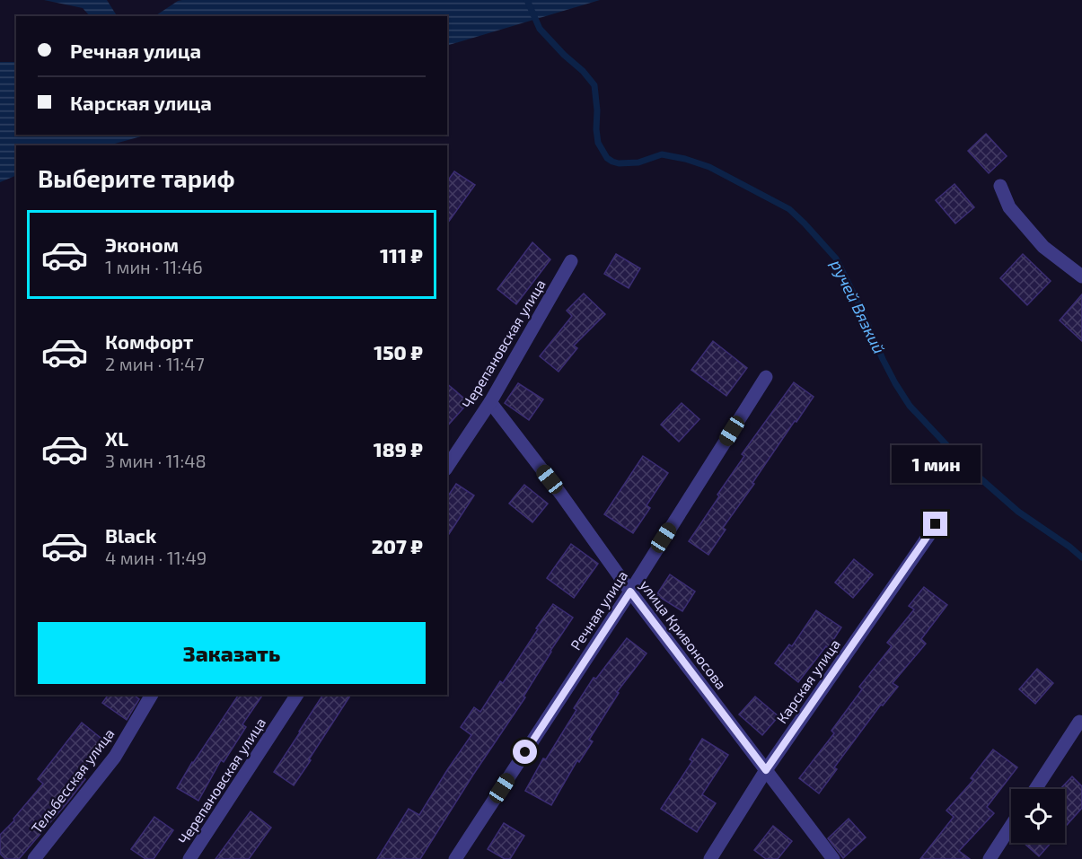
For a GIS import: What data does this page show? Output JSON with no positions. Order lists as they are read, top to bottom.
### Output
{
  "streets": {
    "street": [
      "Черепановская улица",
      "Речная улица",
      "улица Кривоносова",
      "Карская улица",
      "Тельбесская улица"
    ]
  },
  "crossings": [
    ["Черепановская улица", "улица Кривоносова"],
    ["Речная улица", "улица Кривоносова"],
    ["улица Кривоносова", "Карская улица"]
  ],
  "water": ["ручей Вязкий"],
  "page": {
    "banner": ["Речная улица", "Карская улица"],
    "heading": "Выберите тариф",
    "list": [
      {
        "name": "Эконом",
        "note": "1 мин · 11:46",
        "value": "111 ₽"
      },
      {
        "name": "Комфорт",
        "note": "2 мин · 11:47",
        "value": "150 ₽"
      },
      {
        "name": "XL",
        "note": "3 мин · 11:48",
        "value": "189 ₽"
      },
      {
        "name": "Black",
        "note": "4 мин · 11:49",
        "value": "207 ₽"
      }
    ],
    "bubble": "1 мин",
    "buttons": "Заказать"
  }
}
